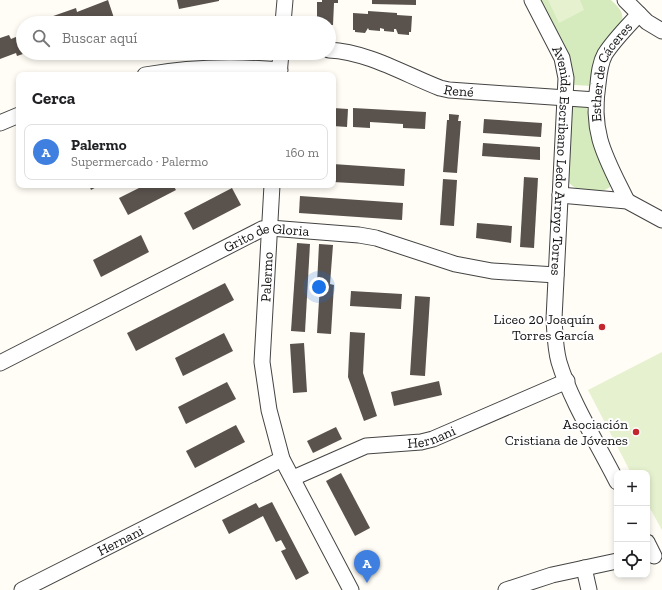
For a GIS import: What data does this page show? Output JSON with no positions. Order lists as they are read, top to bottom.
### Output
{
  "streets": {
    "street": [
      "Esther de Cáceres",
      "René",
      "Avenida Escribano Ledo Arroyo Torres",
      "Grito de Gloria",
      "Palermo",
      "Hernani"
    ]
  },
  "crossings": [
    ["Esther de Cáceres", "René"],
    ["René", "Avenida Escribano Ledo Arroyo Torres"],
    ["Avenida Escribano Ledo Arroyo Torres", "Grito de Gloria"],
    ["Avenida Escribano Ledo Arroyo Torres", "Hernani"],
    ["Grito de Gloria", "Palermo"],
    ["Palermo", "Hernani"]
  ],
  "places": ["Liceo 20 Joaquín Torres García", "Asociación Cristiana de Jóvenes"],
  "page": {
    "search": "Buscar aquí",
    "heading": "Cerca",
    "list": [
      {
        "mark": "A",
        "name": "Palermo",
        "note": "Supermercado · Palermo",
        "value": "160 m"
      }
    ],
    "map_buttons": ["+", "−"],
    "pins": "A"
  }
}
